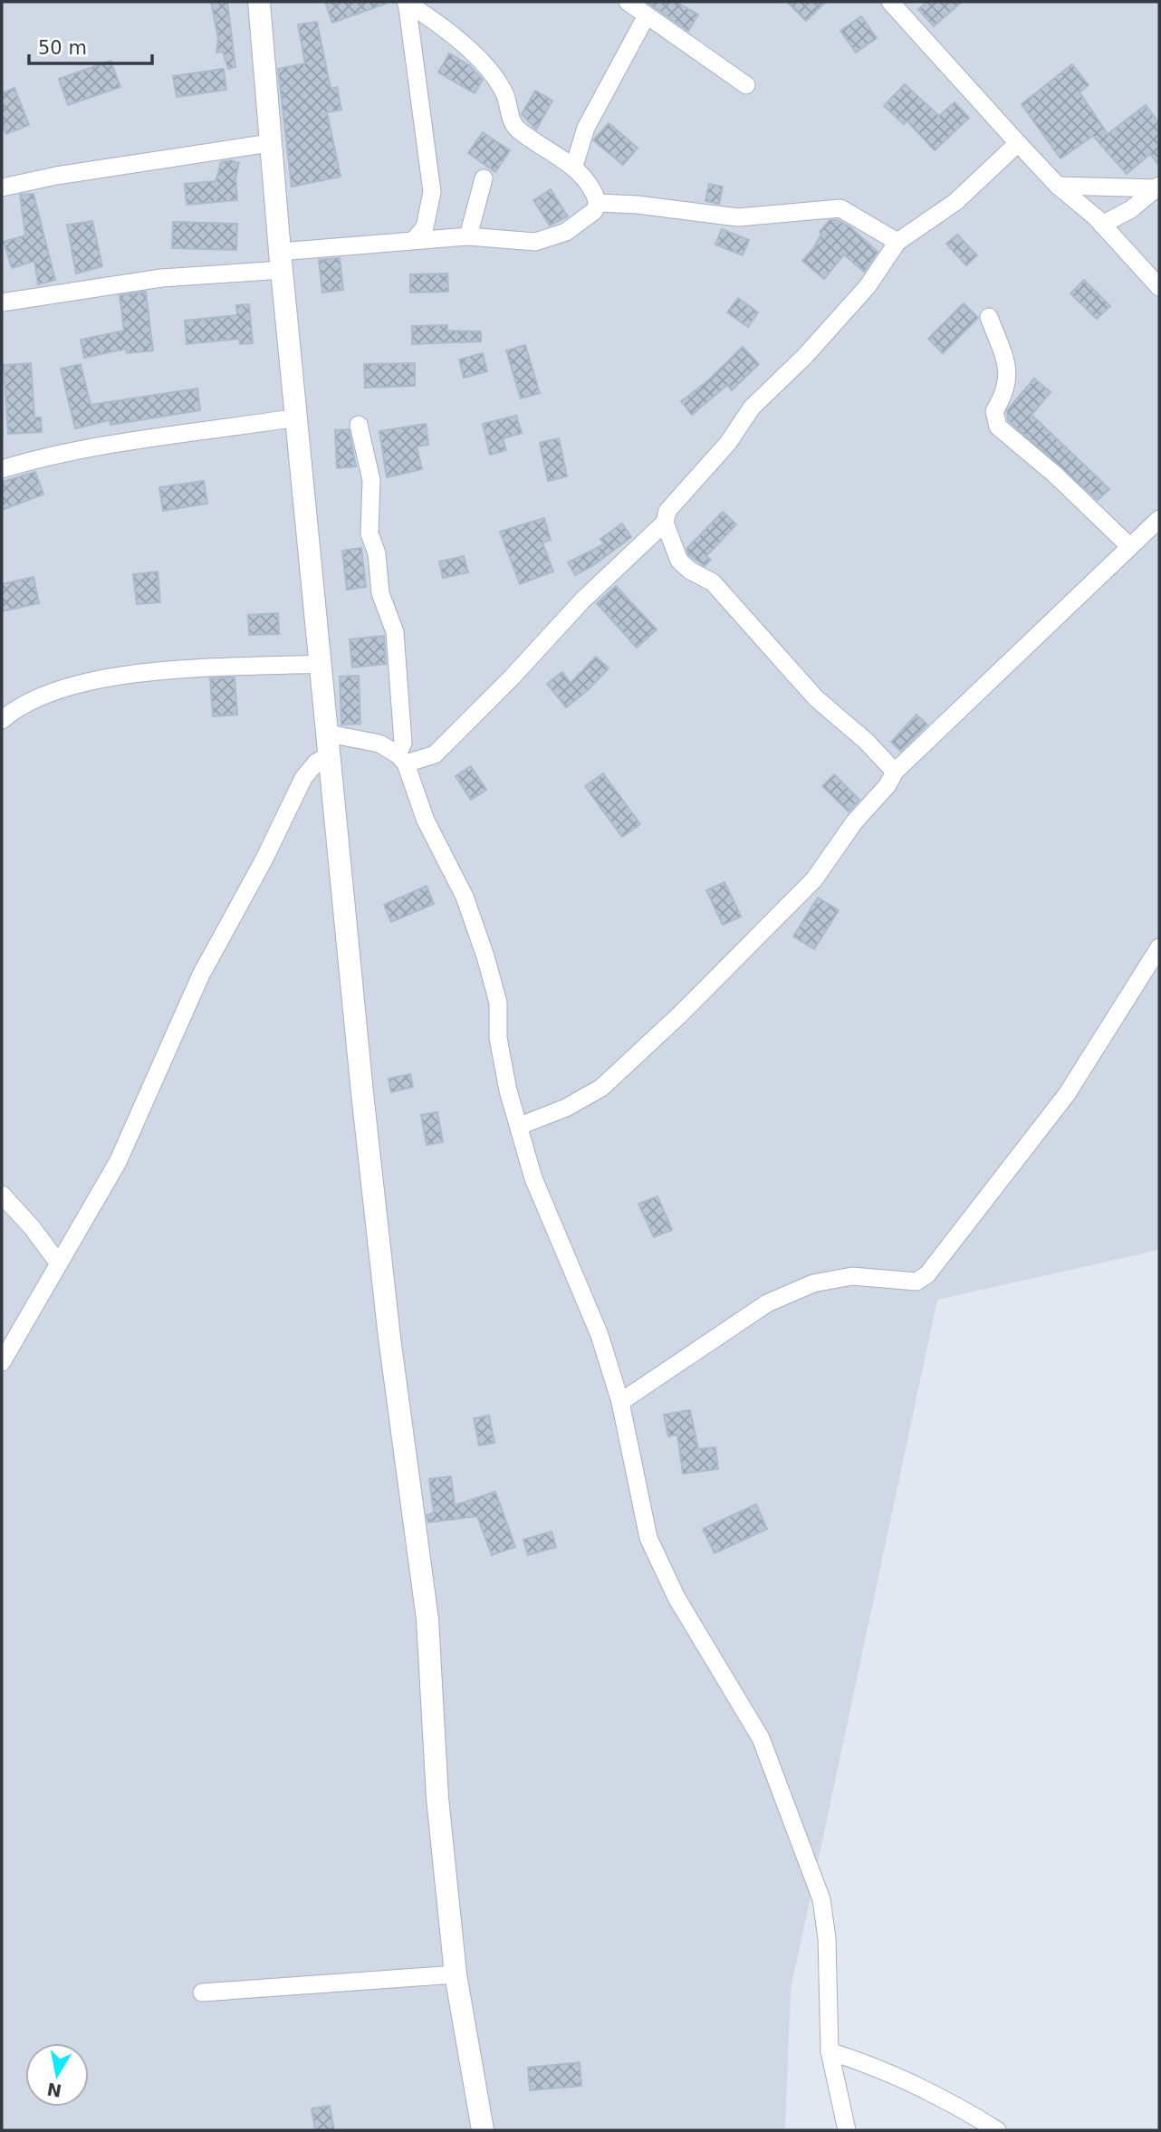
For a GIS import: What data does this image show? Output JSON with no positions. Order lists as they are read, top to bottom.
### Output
{
  "scale_bar": "50 m",
  "north": "bottom"
}
